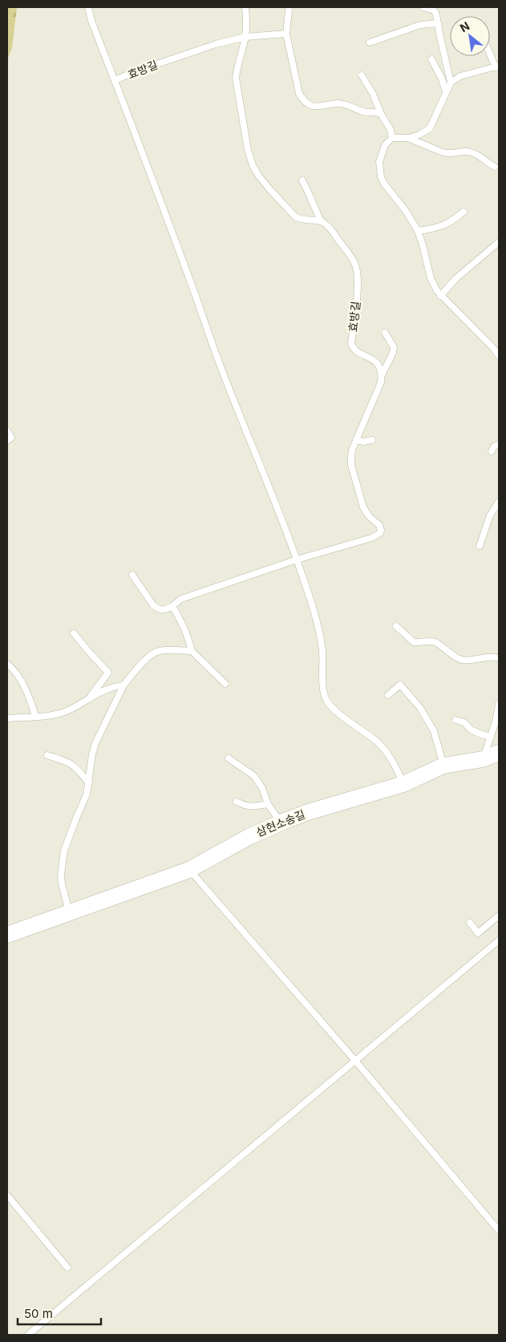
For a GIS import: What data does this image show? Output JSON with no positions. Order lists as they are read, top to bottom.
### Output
{
  "streets": {
    "street": ["삼현소송길"],
    "lane": ["효방길"]
  },
  "scale_bar": "50 m",
  "north": "top left"
}
